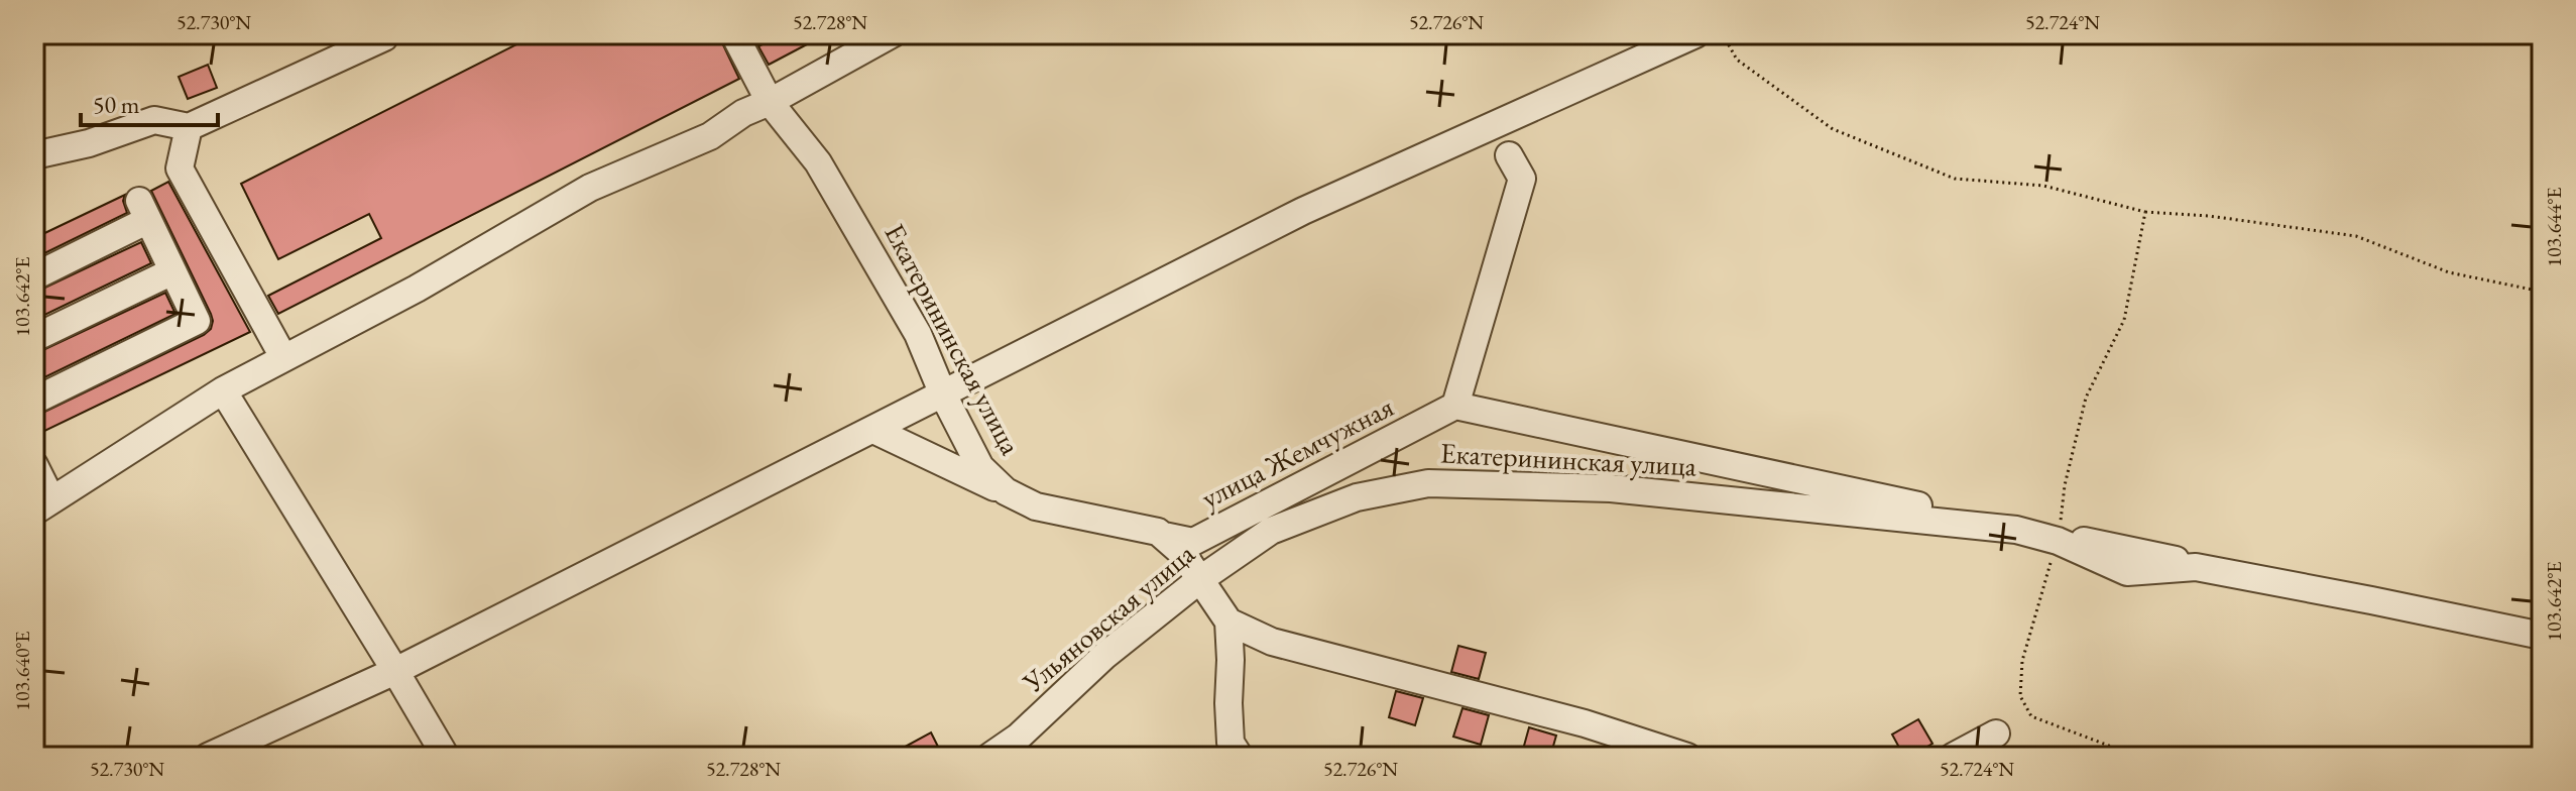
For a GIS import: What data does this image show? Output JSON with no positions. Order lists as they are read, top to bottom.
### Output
{
  "streets": {
    "street": ["Екатерининская улица", "улица Жемчужная", "Ульяновская улица"]
  },
  "crossings": [
    ["Екатерининская улица", "улица Жемчужная"],
    ["Екатерининская улица", "Ульяновская улица"]
  ],
  "scale_bar": "50 m",
  "coordinates": [
    "52.730°N",
    "52.728°N",
    "52.726°N",
    "52.724°N",
    "103.644°E",
    "103.642°E",
    "103.640°E"
  ]
}
